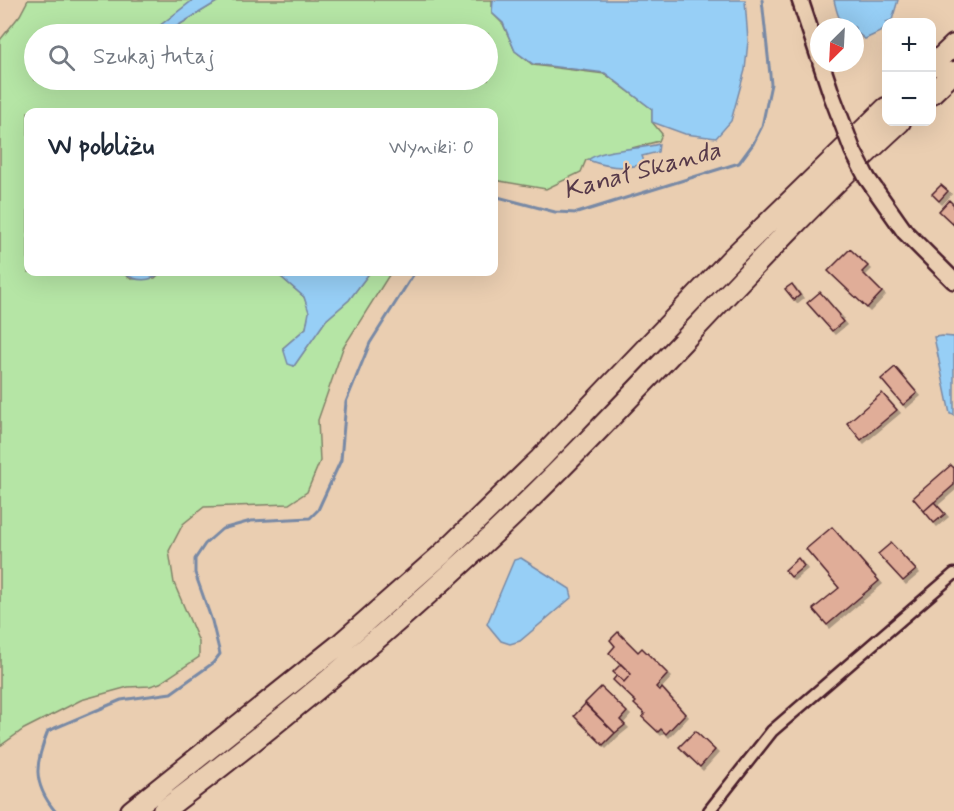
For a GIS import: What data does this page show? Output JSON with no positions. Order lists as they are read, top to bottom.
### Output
{
  "water": ["Kanał Skanda"],
  "north": "bottom left",
  "page": {
    "map_buttons": ["+", "−"],
    "search": "Szukaj tutaj",
    "heading": ["W pobliżu", "Wyniki: 0"]
  }
}
